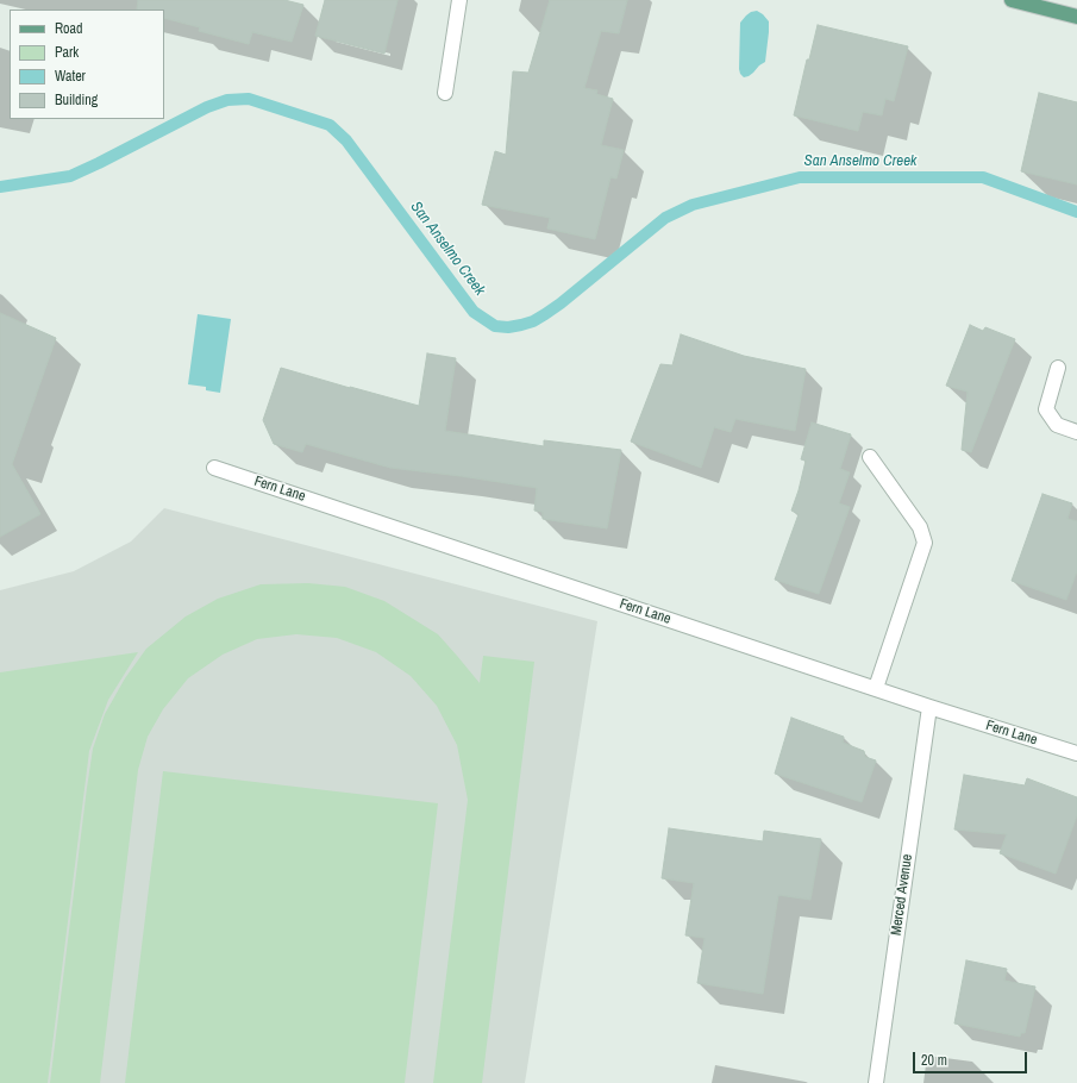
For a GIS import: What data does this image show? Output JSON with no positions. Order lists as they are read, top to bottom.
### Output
{
  "streets": {
    "street": ["Fern Lane", "Merced Avenue"]
  },
  "crossings": [
    ["Fern Lane", "Merced Avenue"]
  ],
  "water": ["San Anselmo Creek"],
  "legend": [
    "Road",
    "Park",
    "Water",
    "Building"
  ],
  "scale_bar": "20 m"
}
